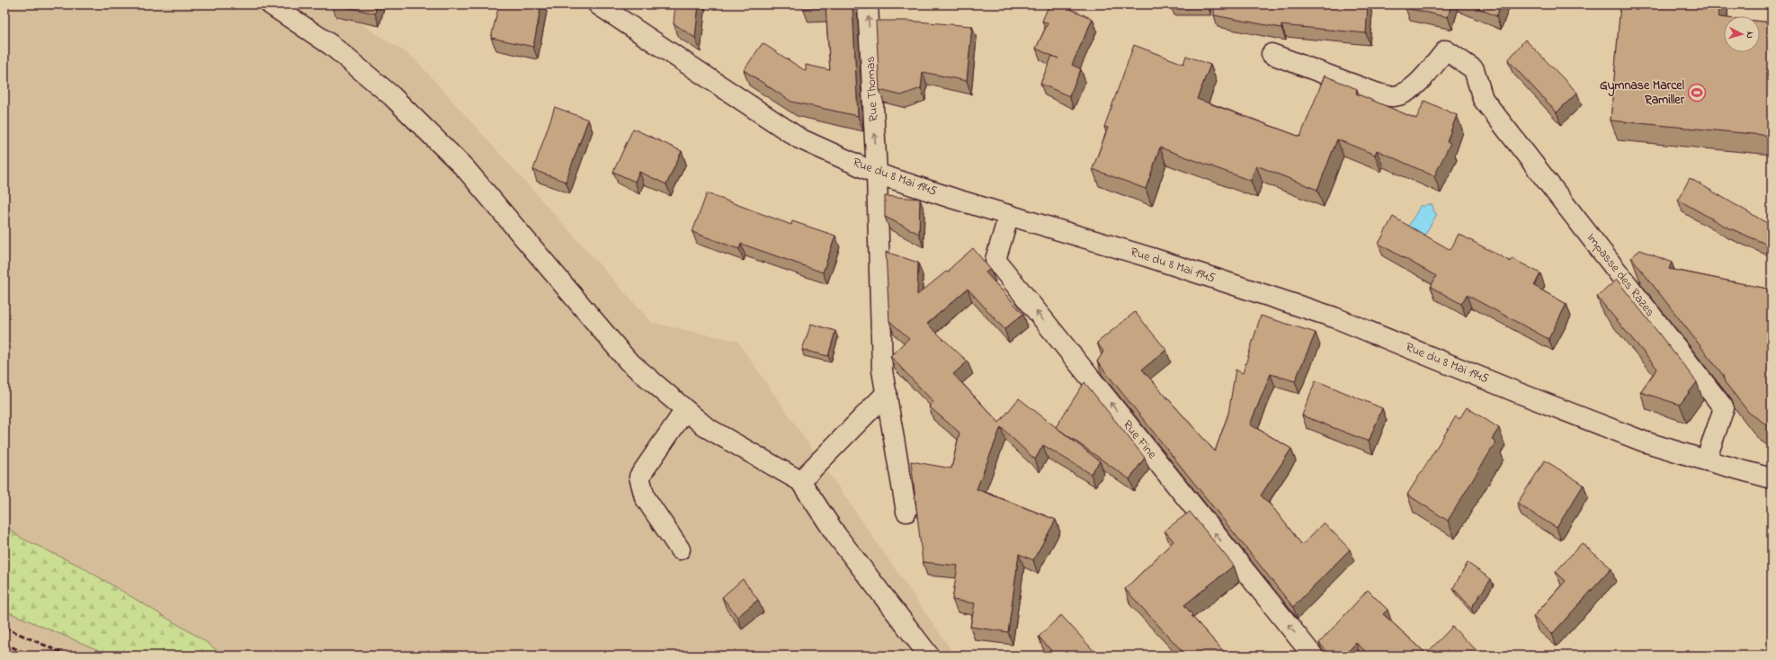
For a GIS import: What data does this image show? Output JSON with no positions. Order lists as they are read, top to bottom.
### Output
{
  "streets": {
    "street": [
      "Rue Thomas",
      "Rue du 8 Mai 1945",
      "Impasse des Razes",
      "Rue Fine"
    ]
  },
  "crossings": [
    ["Rue Thomas", "Rue du 8 Mai 1945"],
    ["Rue du 8 Mai 1945", "Impasse des Razes"],
    ["Rue du 8 Mai 1945", "Rue Fine"]
  ],
  "one_way": ["Rue Fine"],
  "places": {
    "sports": ["Gymnase Marcel Ramiller"]
  },
  "north": "right"
}
